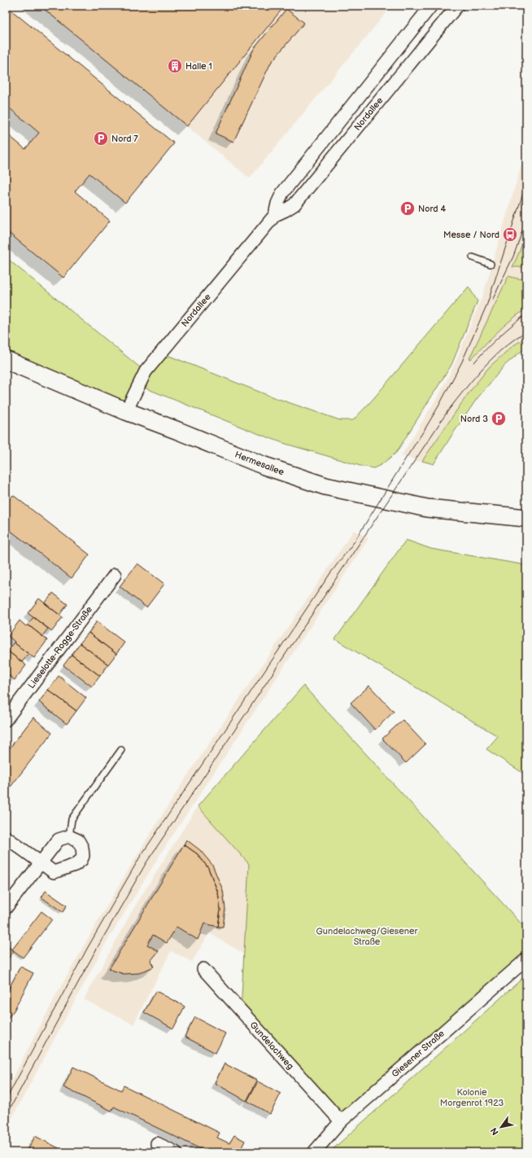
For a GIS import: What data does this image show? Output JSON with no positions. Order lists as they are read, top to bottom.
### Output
{
  "streets": {
    "main road": ["Hermesallee"],
    "street": [
      "Nordallee",
      "Lieselotte-Rogge-Straße",
      "Gundelachweg",
      "Giesener Straße"
    ]
  },
  "crossings": [
    ["Nordallee", "Hermesallee"],
    ["Gundelachweg", "Giesener Straße"]
  ],
  "parks": ["Gundelachweg/Giesener Straße", "Kolonie Morgenrot 1923"],
  "places": {
    "building": ["Halle 1"],
    "parking": ["Nord 7", "Nord 4", "Nord 3"],
    "bus stop": ["Messe / Nord"]
  },
  "north": "bottom left"
}
